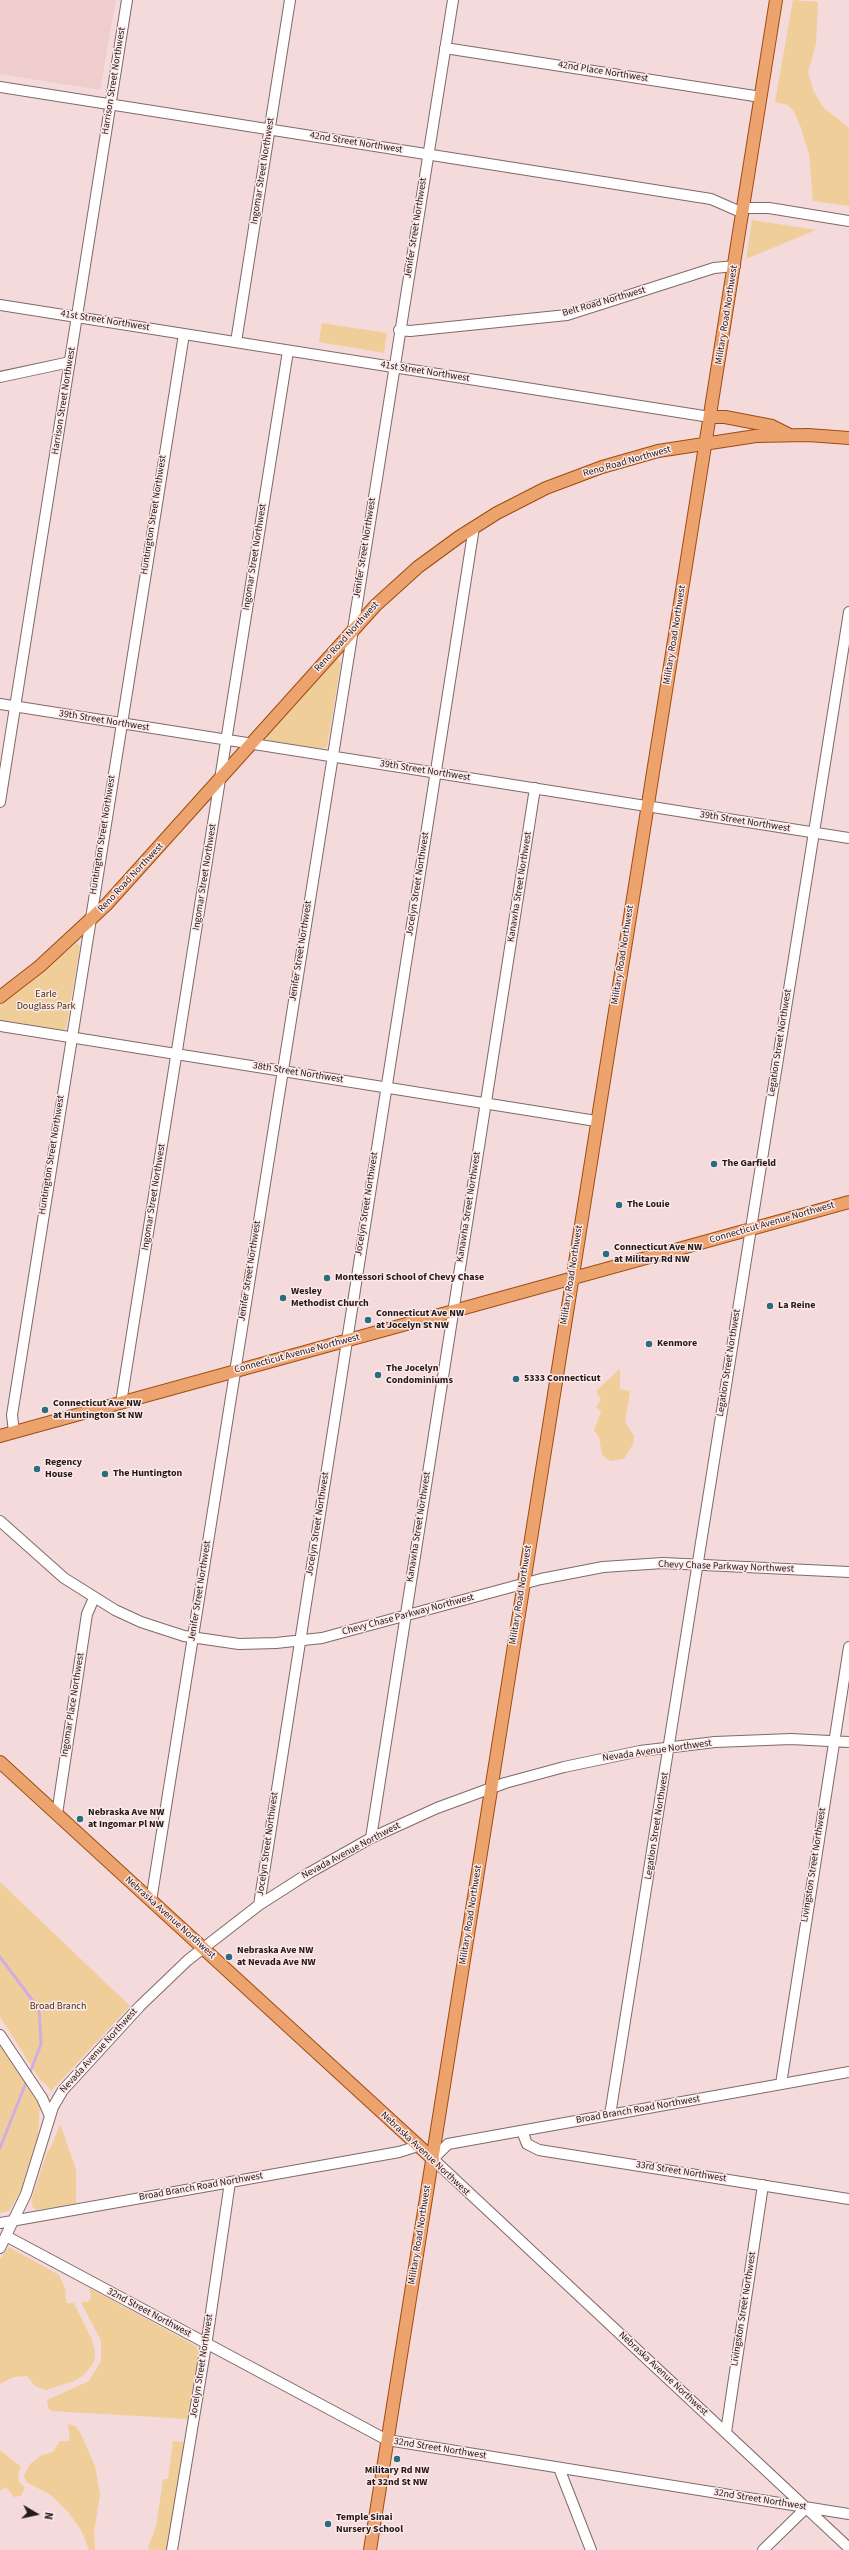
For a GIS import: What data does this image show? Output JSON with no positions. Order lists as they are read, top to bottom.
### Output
{
  "streets": {
    "main road": [
      "Military Road Northwest",
      "41st Street Northwest",
      "Reno Road Northwest",
      "Connecticut Avenue Northwest",
      "Nebraska Avenue Northwest"
    ],
    "street": [
      "42nd Place Northwest",
      "Harrison Street Northwest",
      "42nd Street Northwest",
      "Ingomar Street Northwest",
      "Jenifer Street Northwest",
      "Belt Road Northwest",
      "Huntington Street Northwest",
      "39th Street Northwest",
      "Jocelyn Street Northwest",
      "Kanawha Street Northwest",
      "Legation Street Northwest",
      "38th Street Northwest",
      "Chevy Chase Parkway Northwest",
      "Ingomar Place Northwest",
      "Nevada Avenue Northwest",
      "Livingston Street Northwest",
      "Broad Branch Road Northwest",
      "33rd Street Northwest",
      "32nd Street Northwest"
    ]
  },
  "crossings": [
    ["42nd Place Northwest", "Jenifer Street Northwest"],
    ["42nd Place Northwest", "Military Road Northwest"],
    ["Harrison Street Northwest", "42nd Street Northwest"],
    ["Harrison Street Northwest", "41st Street Northwest"],
    ["Harrison Street Northwest", "39th Street Northwest"],
    ["42nd Street Northwest", "Ingomar Street Northwest"],
    ["42nd Street Northwest", "Jenifer Street Northwest"],
    ["42nd Street Northwest", "Military Road Northwest"],
    ["Ingomar Street Northwest", "41st Street Northwest"],
    ["Ingomar Street Northwest", "Reno Road Northwest"],
    ["Ingomar Street Northwest", "39th Street Northwest"],
    ["Ingomar Street Northwest", "38th Street Northwest"],
    ["Ingomar Street Northwest", "Connecticut Avenue Northwest"],
    ["Jenifer Street Northwest", "Belt Road Northwest"],
    ["Jenifer Street Northwest", "41st Street Northwest"],
    ["Jenifer Street Northwest", "Reno Road Northwest"],
    ["Jenifer Street Northwest", "39th Street Northwest"],
    ["Jenifer Street Northwest", "38th Street Northwest"],
    ["Jenifer Street Northwest", "Connecticut Avenue Northwest"],
    ["Jenifer Street Northwest", "Chevy Chase Parkway Northwest"],
    ["Jenifer Street Northwest", "Nebraska Avenue Northwest"],
    ["Belt Road Northwest", "Military Road Northwest"],
    ["Military Road Northwest", "41st Street Northwest"],
    ["Military Road Northwest", "Reno Road Northwest"],
    ["Military Road Northwest", "39th Street Northwest"],
    ["Military Road Northwest", "38th Street Northwest"],
    ["Military Road Northwest", "Connecticut Avenue Northwest"],
    ["Military Road Northwest", "Chevy Chase Parkway Northwest"],
    ["Military Road Northwest", "Nevada Avenue Northwest"],
    ["Military Road Northwest", "Nebraska Avenue Northwest"],
    ["Military Road Northwest", "Broad Branch Road Northwest"],
    ["Military Road Northwest", "32nd Street Northwest"],
    ["41st Street Northwest", "Reno Road Northwest"],
    ["41st Street Northwest", "Huntington Street Northwest"],
    ["Reno Road Northwest", "Huntington Street Northwest"],
    ["Reno Road Northwest", "39th Street Northwest"],
    ["Reno Road Northwest", "Jocelyn Street Northwest"],
    ["Huntington Street Northwest", "39th Street Northwest"],
    ["Huntington Street Northwest", "38th Street Northwest"],
    ["Huntington Street Northwest", "Connecticut Avenue Northwest"],
    ["39th Street Northwest", "Jocelyn Street Northwest"],
    ["39th Street Northwest", "Kanawha Street Northwest"],
    ["39th Street Northwest", "Legation Street Northwest"],
    ["Jocelyn Street Northwest", "38th Street Northwest"],
    ["Jocelyn Street Northwest", "Connecticut Avenue Northwest"],
    ["Jocelyn Street Northwest", "Chevy Chase Parkway Northwest"],
    ["Jocelyn Street Northwest", "Nevada Avenue Northwest"],
    ["Jocelyn Street Northwest", "Broad Branch Road Northwest"],
    ["Jocelyn Street Northwest", "32nd Street Northwest"],
    ["Kanawha Street Northwest", "38th Street Northwest"],
    ["Kanawha Street Northwest", "Connecticut Avenue Northwest"],
    ["Kanawha Street Northwest", "Chevy Chase Parkway Northwest"],
    ["Kanawha Street Northwest", "Nevada Avenue Northwest"],
    ["Legation Street Northwest", "Connecticut Avenue Northwest"],
    ["Legation Street Northwest", "Chevy Chase Parkway Northwest"],
    ["Legation Street Northwest", "Nevada Avenue Northwest"],
    ["Legation Street Northwest", "Broad Branch Road Northwest"],
    ["Chevy Chase Parkway Northwest", "Ingomar Place Northwest"],
    ["Ingomar Place Northwest", "Nebraska Avenue Northwest"],
    ["Nevada Avenue Northwest", "Livingston Street Northwest"],
    ["Nevada Avenue Northwest", "Nebraska Avenue Northwest"],
    ["Nevada Avenue Northwest", "Broad Branch Road Northwest"],
    ["Livingston Street Northwest", "Nebraska Avenue Northwest"],
    ["Livingston Street Northwest", "Broad Branch Road Northwest"],
    ["Livingston Street Northwest", "33rd Street Northwest"],
    ["Nebraska Avenue Northwest", "Broad Branch Road Northwest"],
    ["Nebraska Avenue Northwest", "32nd Street Northwest"],
    ["Broad Branch Road Northwest", "33rd Street Northwest"]
  ],
  "parks": ["Earle Douglass Park", "Broad Branch"],
  "places": [
    "The Garfield",
    "The Louie",
    "Connecticut Ave NW at Military Rd NW",
    "Montessori School of Chevy Chase",
    "Wesley Methodist Church",
    "La Reine",
    "Connecticut Ave NW at Jocelyn St NW",
    "Kenmore",
    "The Jocelyn Condominiums",
    "5333 Connecticut",
    "Connecticut Ave NW at Huntington St NW",
    "Regency House",
    "The Huntington",
    "Nebraska Ave NW at Ingomar Pl NW",
    "Nebraska Ave NW at Nevada Ave NW",
    "Military Rd NW at 32nd St NW",
    "Temple Sinai Nursery School"
  ],
  "north": "right"
}
